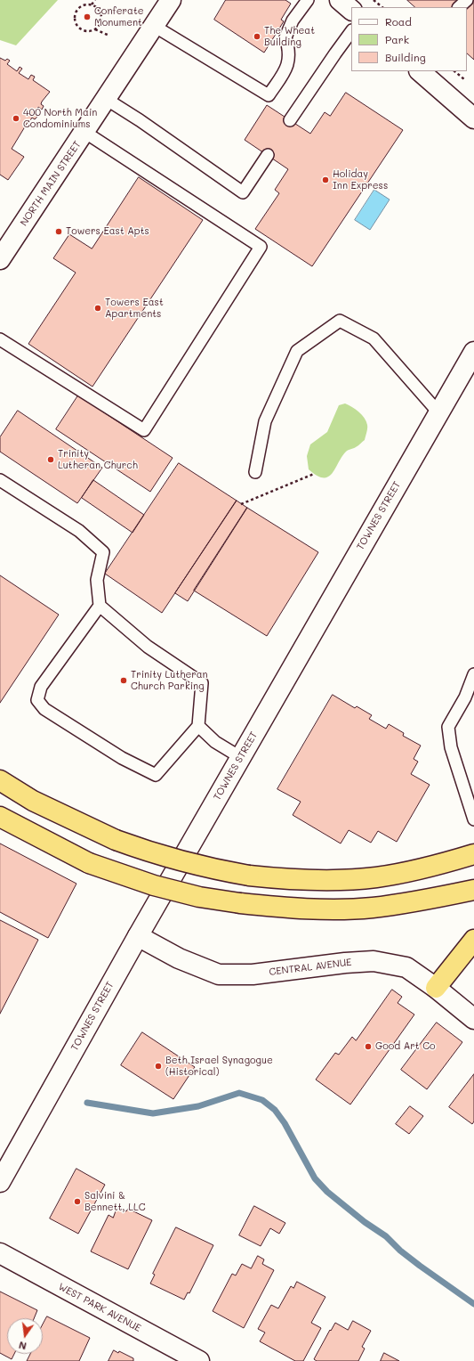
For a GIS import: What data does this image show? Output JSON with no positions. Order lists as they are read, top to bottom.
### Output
{
  "streets": {
    "street": [
      "NORTH MAIN STREET",
      "TOWNES STREET",
      "CENTRAL AVENUE",
      "WEST PARK AVENUE"
    ]
  },
  "crossings": [
    ["TOWNES STREET", "CENTRAL AVENUE"]
  ],
  "places": [
    "Conferate Monument",
    "The Wheat Building",
    "400 North Main Condominiums",
    "Holiday Inn Express",
    "Towers East Apts",
    "Towers East Apartments",
    "Trinity Lutheran Church",
    "Trinity Lutheran Church Parking",
    "Good Art Co",
    "Beth Israel Synagogue (Historical)",
    "Salvini & Bennett, LLC"
  ],
  "legend": ["Road", "Park", "Building"],
  "north": "bottom"
}
